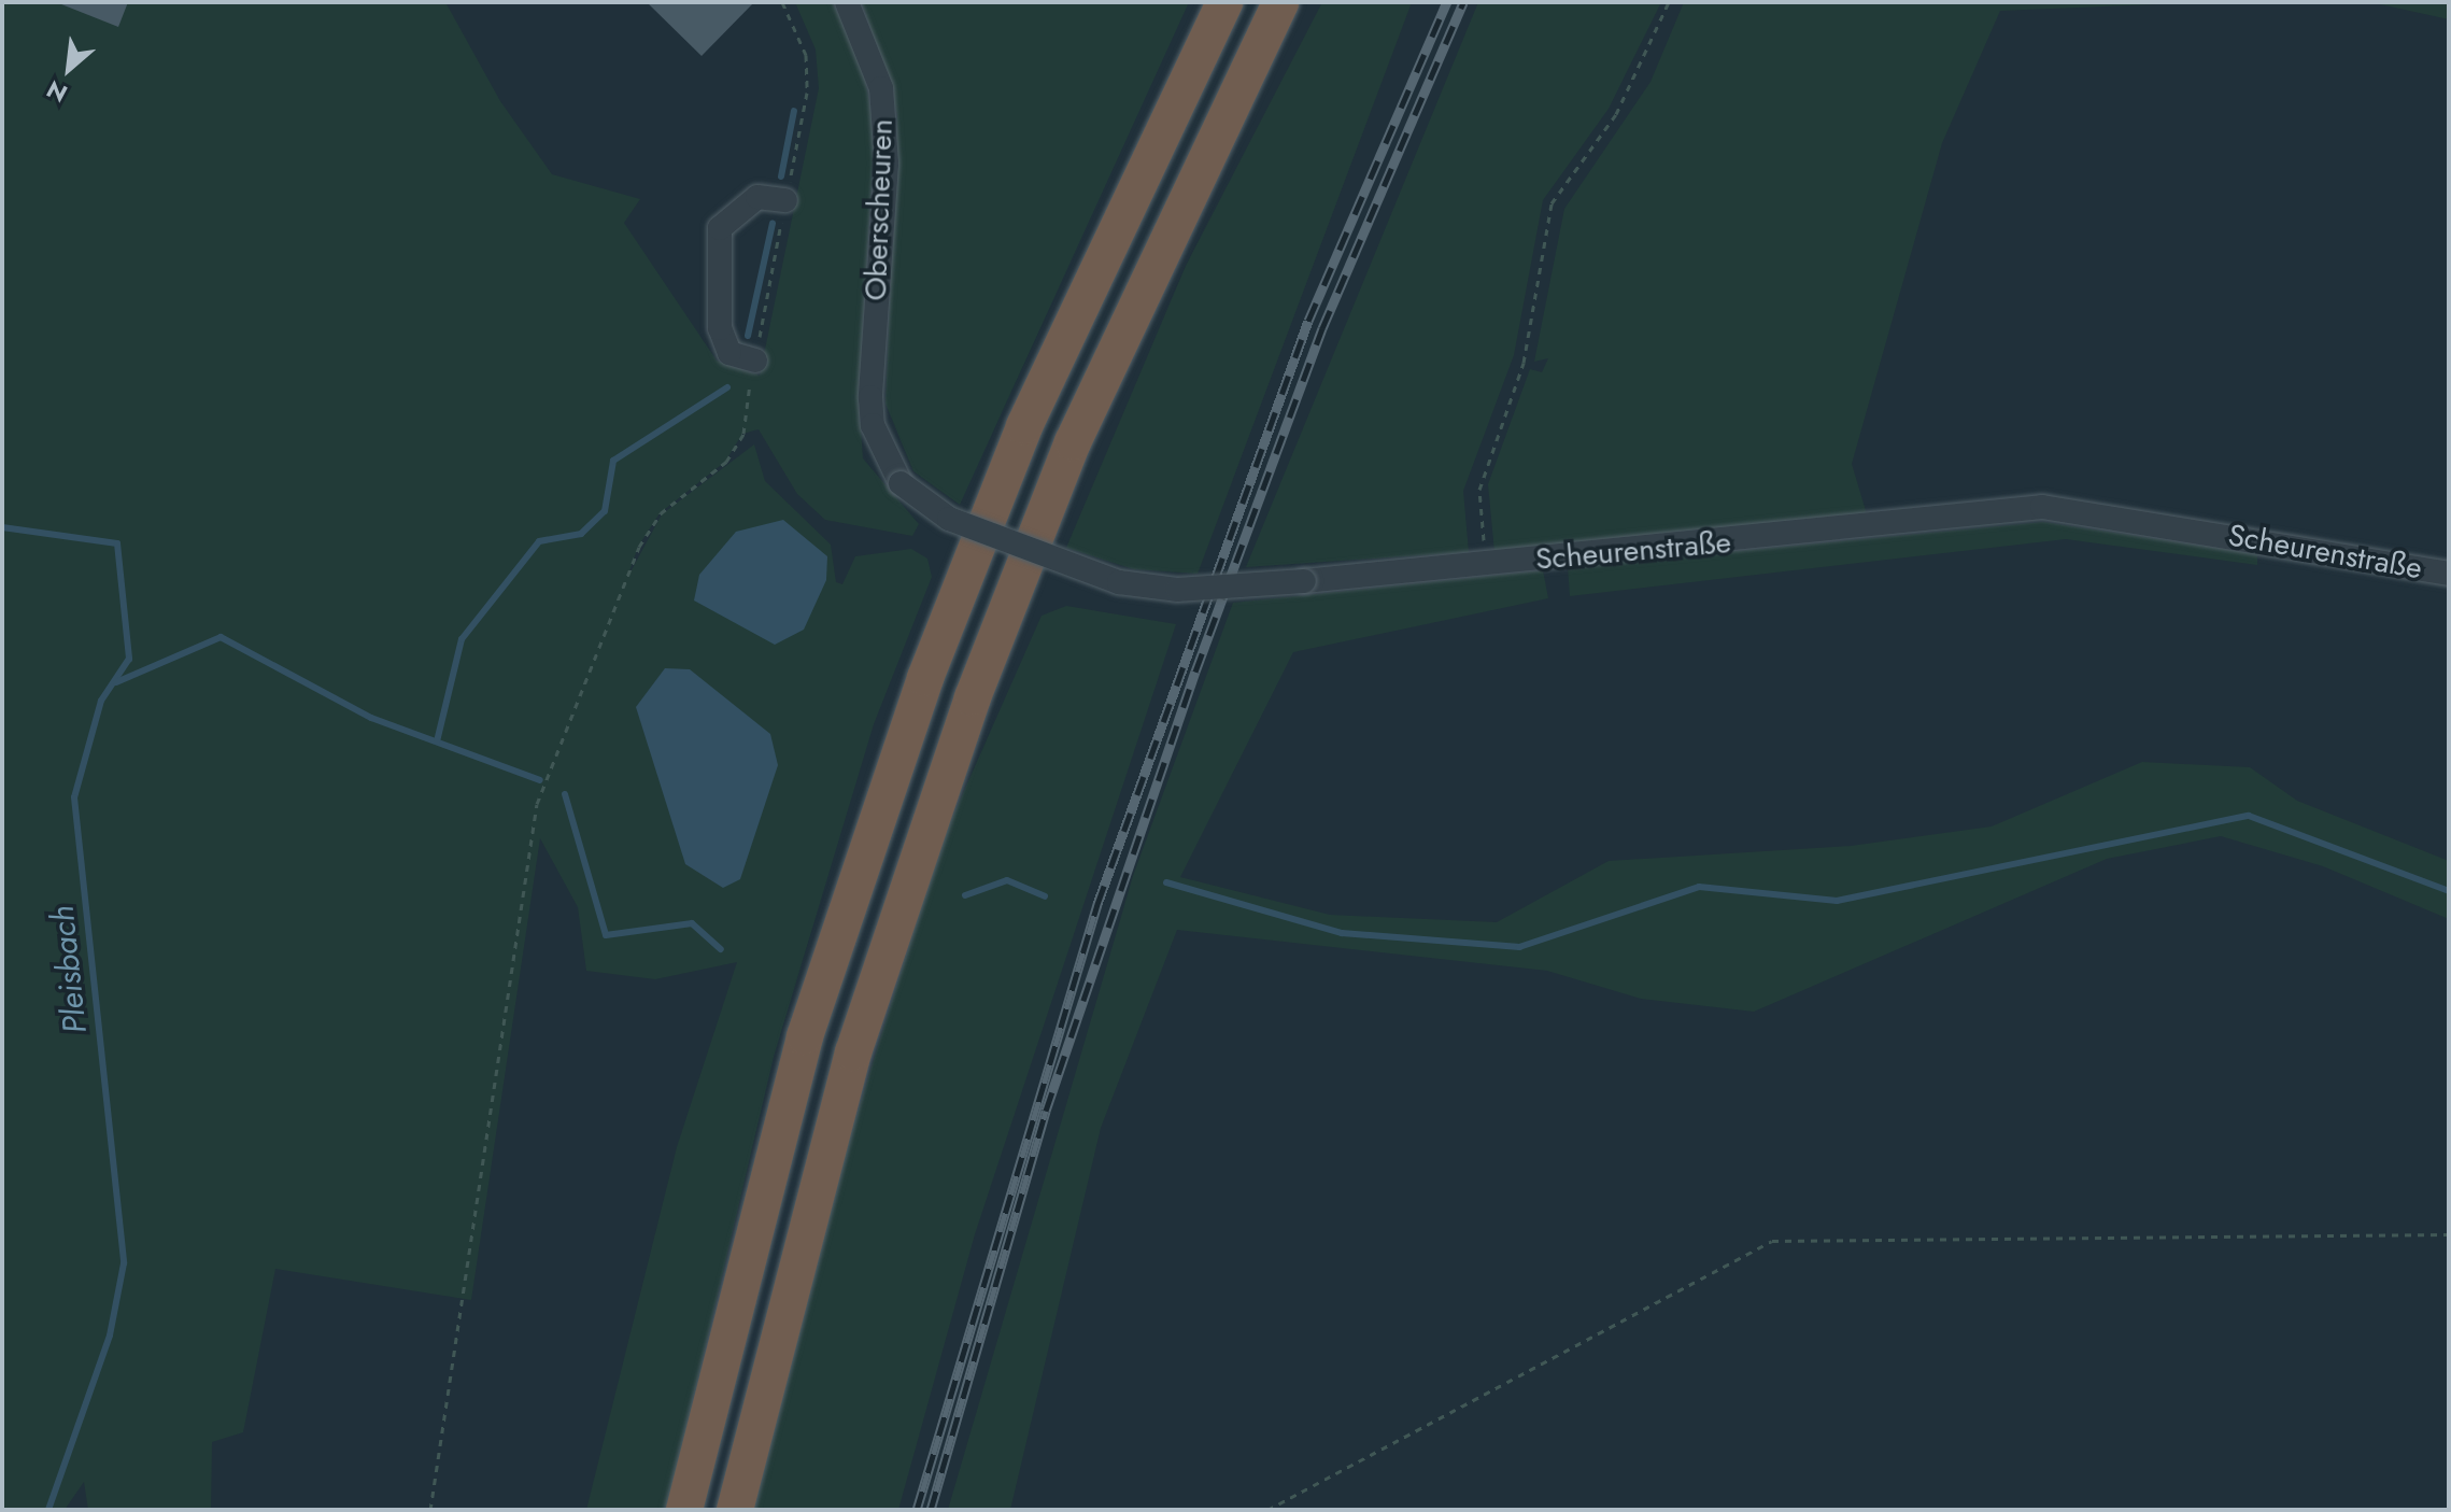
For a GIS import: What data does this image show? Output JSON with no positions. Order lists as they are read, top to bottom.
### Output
{
  "streets": {
    "street": ["Oberscheuren", "Scheurenstraße"]
  },
  "crossings": [
    ["Oberscheuren", "Scheurenstraße"]
  ],
  "water": ["Pleisbach"],
  "north": "bottom left"
}
